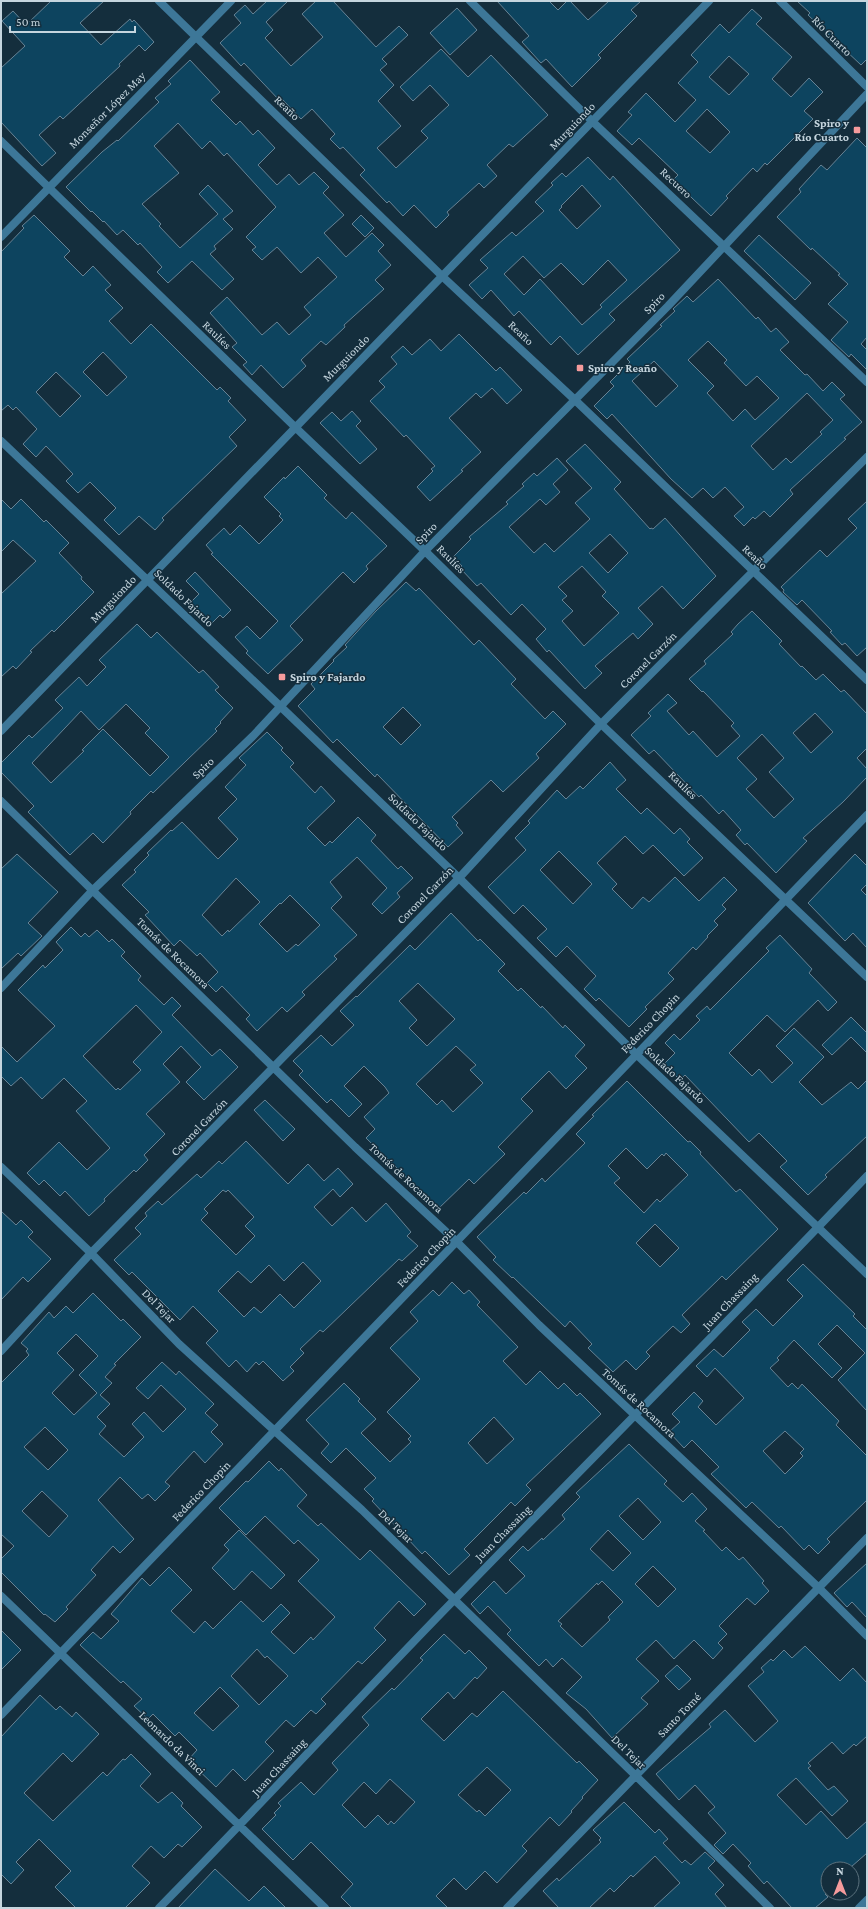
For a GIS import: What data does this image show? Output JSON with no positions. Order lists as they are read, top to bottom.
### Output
{
  "streets": {
    "street": [
      "Río Cuarto",
      "Reaño",
      "Monseñor López May",
      "Murguiondo",
      "Recuero",
      "Spiro",
      "Raulíes",
      "Soldado Fajardo",
      "Coronel Garzón",
      "Tomás de Rocamora",
      "Federico Chopin",
      "Juan Chassaing",
      "Del Tejar",
      "Santo Tomé",
      "Leonardo da Vinci"
    ]
  },
  "crossings": [
    ["Reaño", "Monseñor López May"],
    ["Reaño", "Murguiondo"],
    ["Reaño", "Spiro"],
    ["Reaño", "Coronel Garzón"],
    ["Monseñor López May", "Raulíes"],
    ["Murguiondo", "Recuero"],
    ["Murguiondo", "Raulíes"],
    ["Murguiondo", "Soldado Fajardo"],
    ["Recuero", "Spiro"],
    ["Spiro", "Raulíes"],
    ["Spiro", "Soldado Fajardo"],
    ["Spiro", "Tomás de Rocamora"],
    ["Raulíes", "Coronel Garzón"],
    ["Raulíes", "Federico Chopin"],
    ["Soldado Fajardo", "Coronel Garzón"],
    ["Soldado Fajardo", "Federico Chopin"],
    ["Soldado Fajardo", "Juan Chassaing"],
    ["Coronel Garzón", "Tomás de Rocamora"],
    ["Coronel Garzón", "Del Tejar"],
    ["Tomás de Rocamora", "Federico Chopin"],
    ["Tomás de Rocamora", "Juan Chassaing"],
    ["Tomás de Rocamora", "Santo Tomé"],
    ["Federico Chopin", "Del Tejar"],
    ["Federico Chopin", "Leonardo da Vinci"],
    ["Juan Chassaing", "Del Tejar"],
    ["Juan Chassaing", "Leonardo da Vinci"],
    ["Del Tejar", "Santo Tomé"]
  ],
  "places": {
    "transit": ["Spiro y Río Cuarto", "Spiro y Reaño", "Spiro y Fajardo"]
  },
  "scale_bar": "50 m",
  "north": "top"
}
